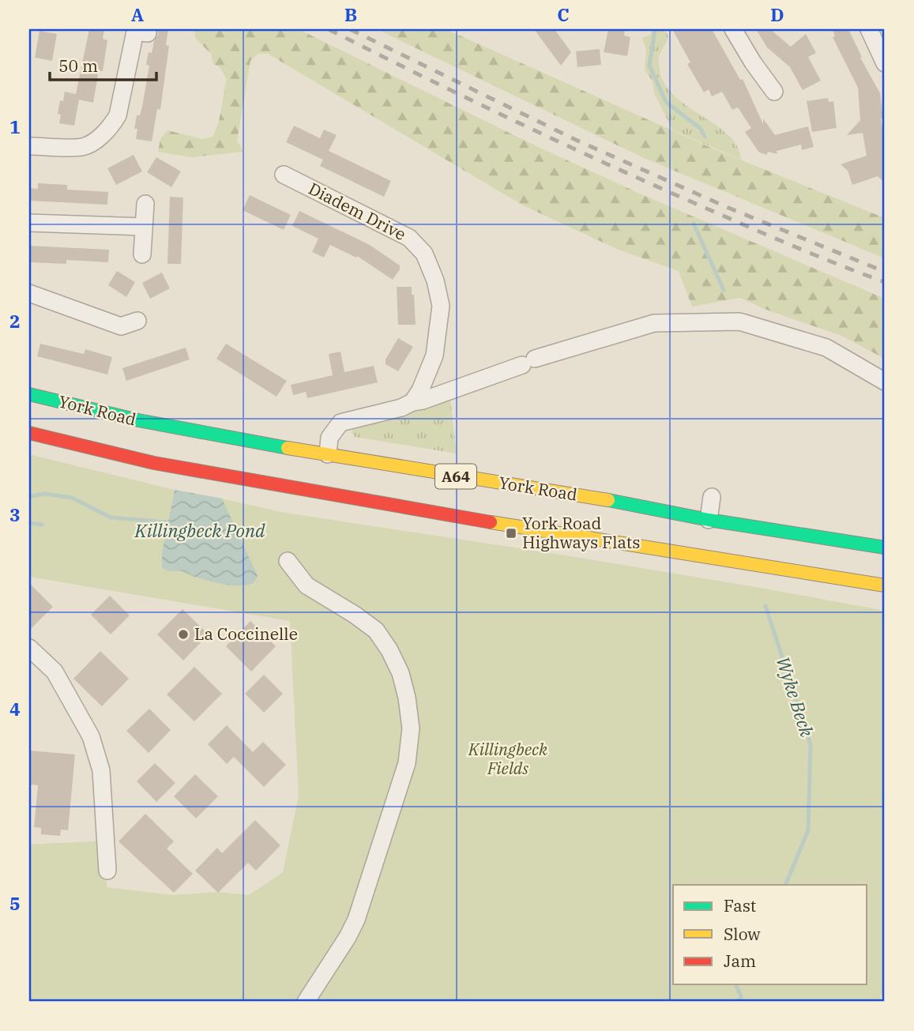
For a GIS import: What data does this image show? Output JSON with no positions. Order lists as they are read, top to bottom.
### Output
{
  "streets": {
    "highway": ["York Road", "A64"],
    "street": ["Diadem Drive"]
  },
  "water": ["Killingbeck Pond", "Wyke Beck"],
  "parks": ["Killingbeck Fields"],
  "places": {
    "transit": ["York Road Highways Flats"],
    "other": ["La Coccinelle"]
  },
  "legend": ["Fast", "Slow", "Jam"],
  "scale_bar": "50 m",
  "grid": {
    "columns": [
      "A",
      "B",
      "C",
      "D"
    ],
    "rows": [
      "1",
      "2",
      "3",
      "4",
      "5"
    ]
  }
}
